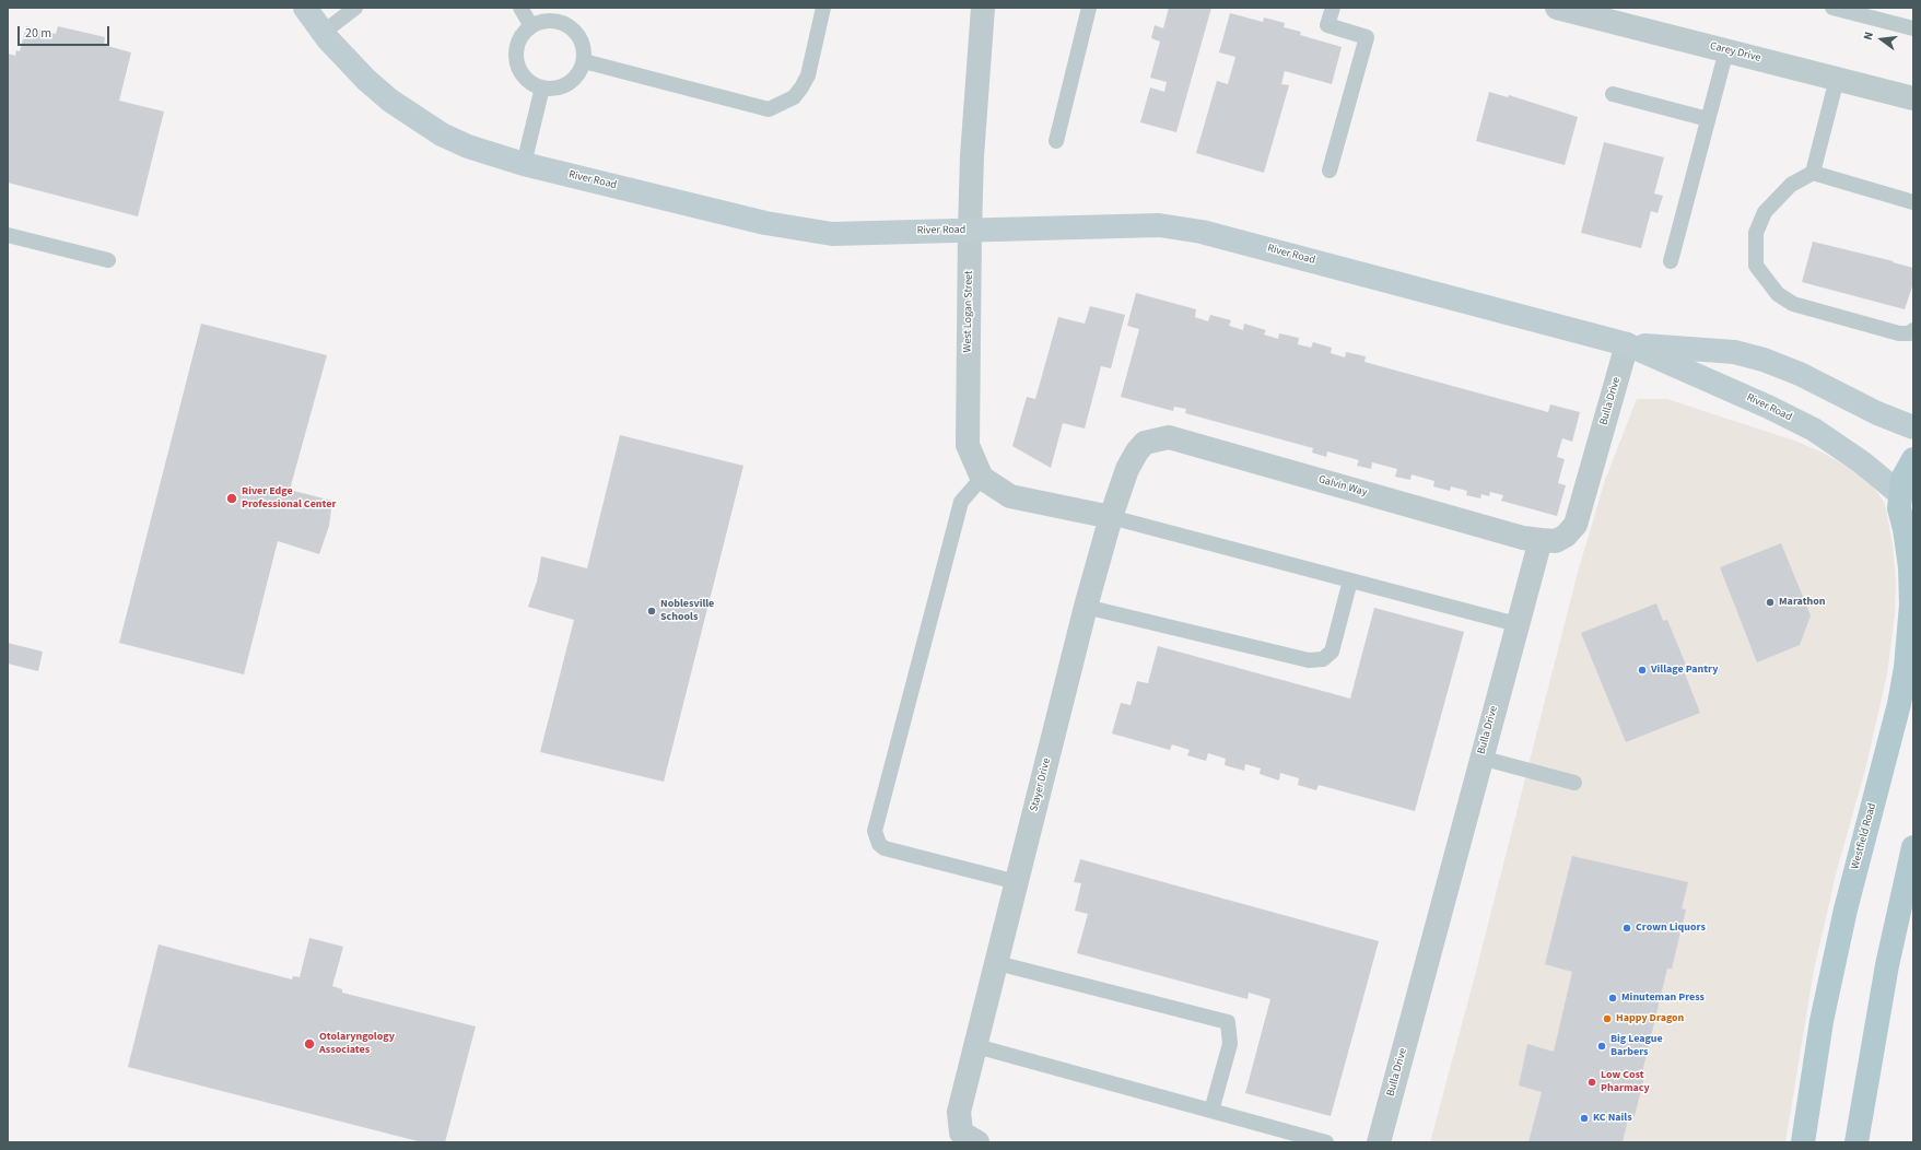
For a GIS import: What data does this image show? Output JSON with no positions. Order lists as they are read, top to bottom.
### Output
{
  "streets": {
    "main road": ["River Road", "Westfield Road"],
    "street": [
      "Carey Drive",
      "West Logan Street",
      "Bulla Drive",
      "Galvin Way",
      "Stayer Drive"
    ]
  },
  "crossings": [
    ["River Road", "West Logan Street"],
    ["River Road", "Bulla Drive"],
    ["River Road", "Westfield Road"],
    ["Bulla Drive", "Galvin Way"],
    ["Galvin Way", "Stayer Drive"]
  ],
  "places": [
    "River Edge Professional Center",
    "Marathon",
    "Noblesville Schools",
    "Village Pantry",
    "Crown Liquors",
    "Minuteman Press",
    "Happy Dragon",
    "Otolaryngology Associates",
    "Big League Barbers",
    "Low Cost Pharmacy",
    "KC Nails"
  ],
  "scale_bar": "20 m",
  "north": "left"
}
